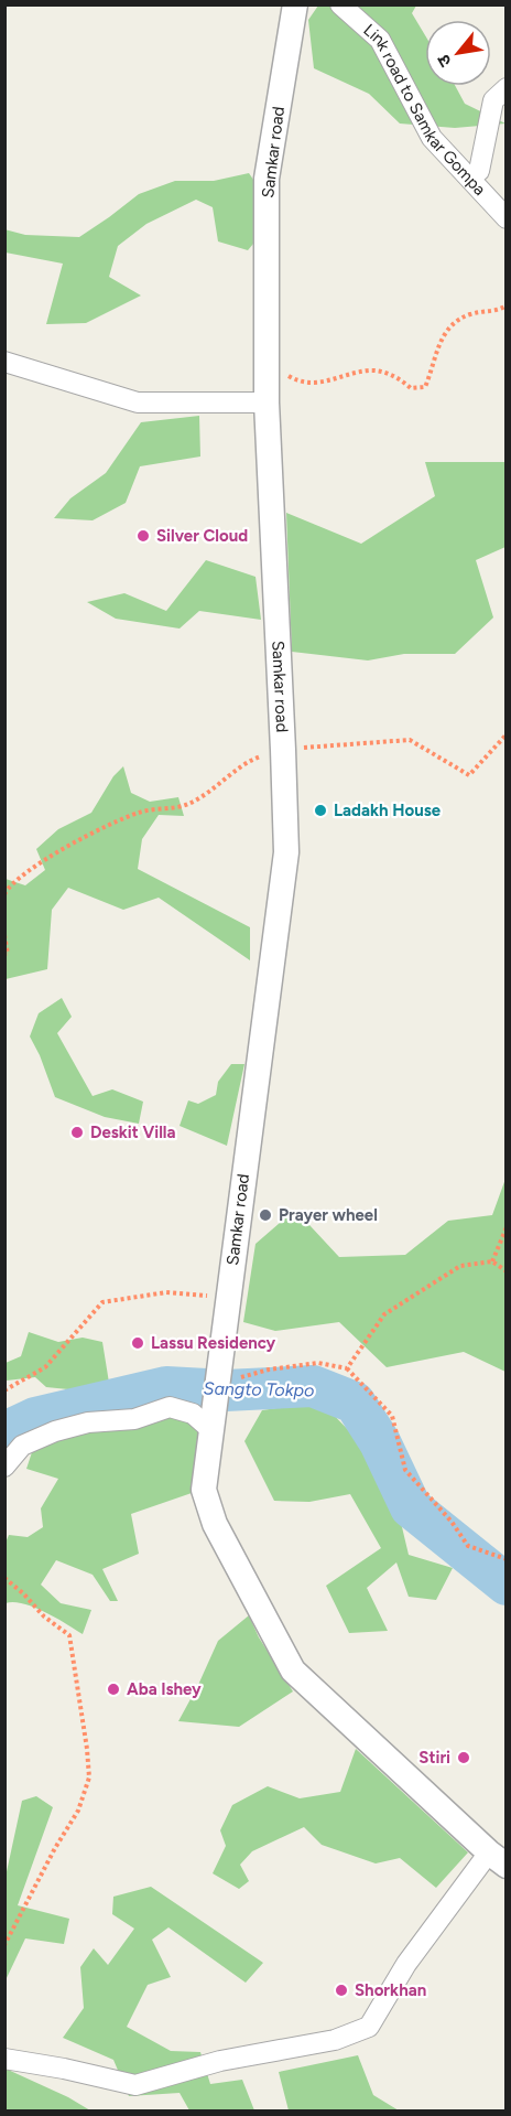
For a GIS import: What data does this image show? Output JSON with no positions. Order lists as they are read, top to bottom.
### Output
{
  "streets": {
    "street": ["Link road to Samkar Gompa", "Samkar road"]
  },
  "water": ["Sangto Tokpo"],
  "places": [
    "Silver Cloud",
    "Ladakh House",
    "Deskit Villa",
    "Prayer wheel",
    "Lassu Residency",
    "Aba Ishey",
    "Stiri",
    "Shorkhan"
  ],
  "north": "bottom left"
}
